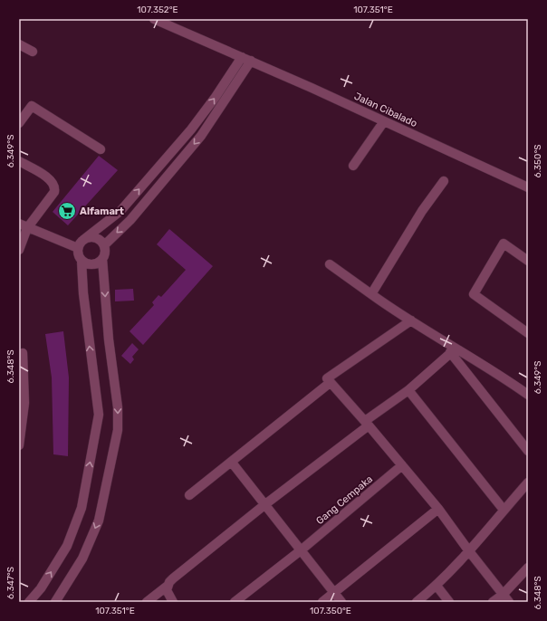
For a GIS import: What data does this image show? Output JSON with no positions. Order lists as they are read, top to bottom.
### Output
{
  "streets": {
    "street": ["Jalan Cibalado", "Gang Cempaka"]
  },
  "places": {
    "supermarket": ["Alfamart"]
  },
  "coordinates": [
    "107.352°E",
    "107.351°E",
    "6.349°S",
    "6.350°S",
    "6.348°S",
    "6.347°S",
    "107.350°E"
  ]
}
